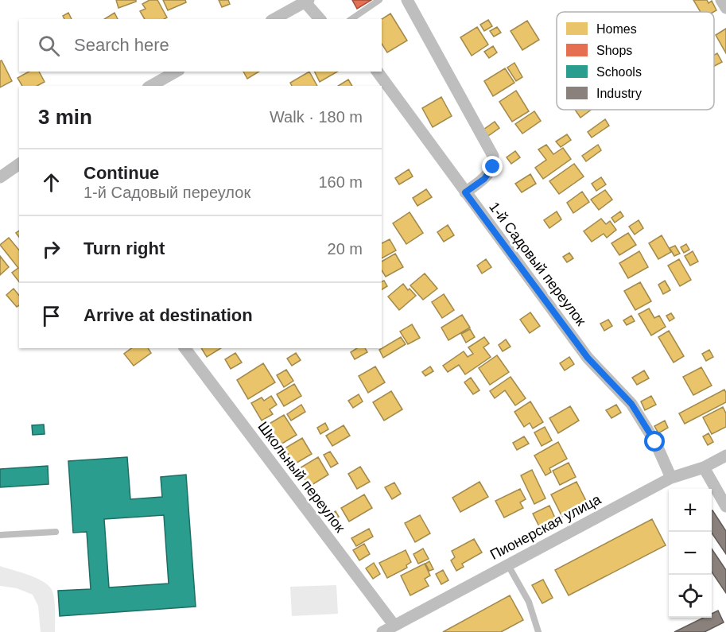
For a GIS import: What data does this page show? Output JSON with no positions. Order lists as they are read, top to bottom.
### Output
{
  "streets": {
    "street": ["1-й Садовый переулок", "Школьный переулок", "Пионерская улица"]
  },
  "crossings": [
    ["1-й Садовый переулок", "Пионерская улица"],
    ["Школьный переулок", "Пионерская улица"]
  ],
  "legend": [
    "Homes",
    "Shops",
    "Schools",
    "Industry"
  ],
  "page": {
    "search": "Search here",
    "heading": ["3 min", "Walk · 180 m"],
    "list": [
      ["Continue", "1-й Садовый переулок", "160 m"],
      ["Turn right", "20 m"],
      "Arrive at destination"
    ],
    "map_buttons": ["+", "−"]
  }
}
